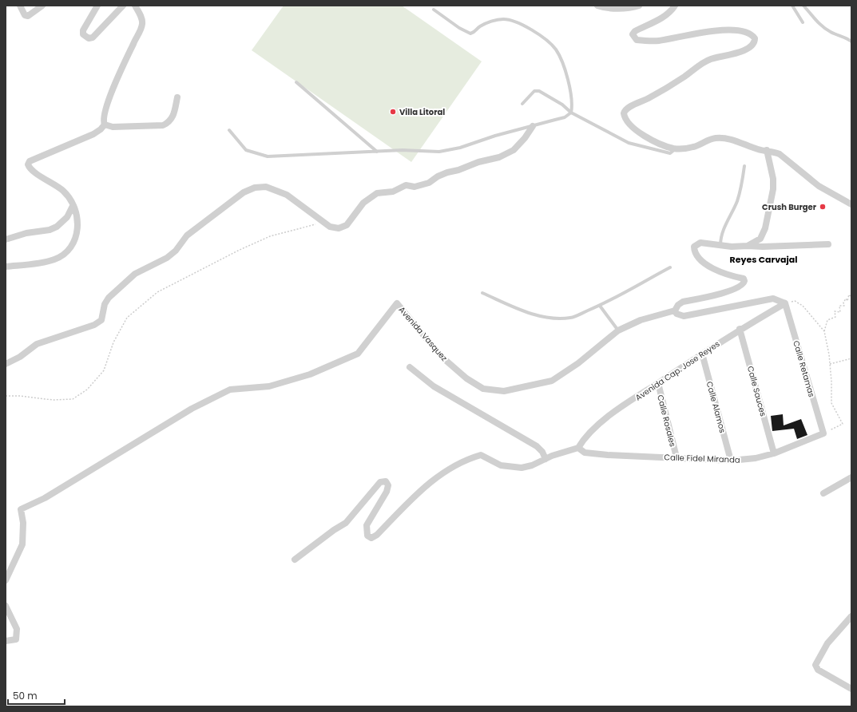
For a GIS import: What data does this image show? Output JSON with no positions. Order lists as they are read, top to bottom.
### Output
{
  "streets": {
    "street": [
      "Avenida Vasquez",
      "Calle Retamas",
      "Avenida Cap. Jose Reyes",
      "Calle Sauces",
      "Calle Alamos",
      "Calle Rosales",
      "Calle Fidel Miranda"
    ]
  },
  "crossings": [
    ["Calle Retamas", "Avenida Cap. Jose Reyes"],
    ["Calle Retamas", "Calle Fidel Miranda"],
    ["Avenida Cap. Jose Reyes", "Calle Sauces"],
    ["Avenida Cap. Jose Reyes", "Calle Alamos"],
    ["Avenida Cap. Jose Reyes", "Calle Rosales"],
    ["Avenida Cap. Jose Reyes", "Calle Fidel Miranda"],
    ["Calle Sauces", "Calle Fidel Miranda"],
    ["Calle Alamos", "Calle Fidel Miranda"],
    ["Calle Rosales", "Calle Fidel Miranda"]
  ],
  "districts": ["Reyes Carvajal"],
  "places": ["Villa Litoral", "Crush Burger"],
  "scale_bar": "50 m"
}
